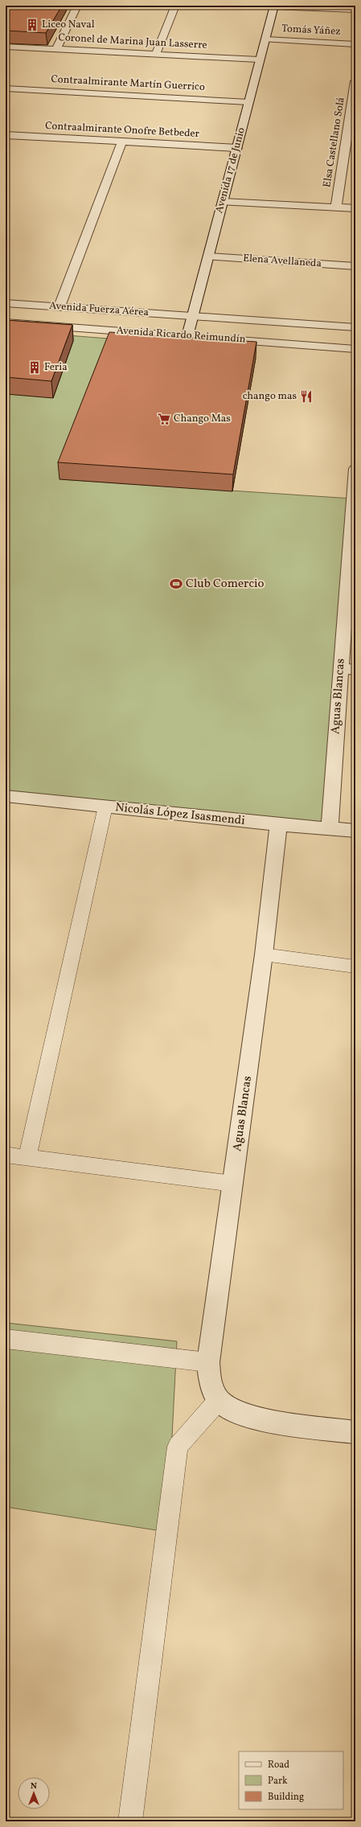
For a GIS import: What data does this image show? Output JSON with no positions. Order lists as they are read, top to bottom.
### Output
{
  "streets": {
    "street": [
      "Tomás Yáñez",
      "Coronel de Marina Juan Lasserre",
      "Contraalmirante Martín Guerrico",
      "Contraalmirante Onofre Betbeder",
      "Elsa Castellano Solá",
      "Avenida 17 de Junio",
      "Elena Avellaneda",
      "Avenida Fuerza Aérea",
      "Avenida Ricardo Reimundín",
      "Aguas Blancas",
      "Nicolás López Isasmendi"
    ]
  },
  "crossings": [
    ["Tomás Yáñez", "Avenida 17 de Junio"],
    ["Coronel de Marina Juan Lasserre", "Avenida 17 de Junio"],
    ["Contraalmirante Martín Guerrico", "Avenida 17 de Junio"],
    ["Contraalmirante Onofre Betbeder", "Avenida 17 de Junio"],
    ["Avenida 17 de Junio", "Elena Avellaneda"],
    ["Avenida 17 de Junio", "Avenida Fuerza Aérea"],
    ["Avenida 17 de Junio", "Avenida Ricardo Reimundín"],
    ["Avenida Fuerza Aérea", "Avenida Ricardo Reimundín"],
    ["Aguas Blancas", "Nicolás López Isasmendi"]
  ],
  "places": {
    "building": ["Liceo Naval", "Feria"],
    "restaurant": ["chango mas"],
    "supermarket": ["Chango Mas"],
    "sports": ["Club Comercio"]
  },
  "legend": ["Road", "Park", "Building"],
  "north": "top"
}
